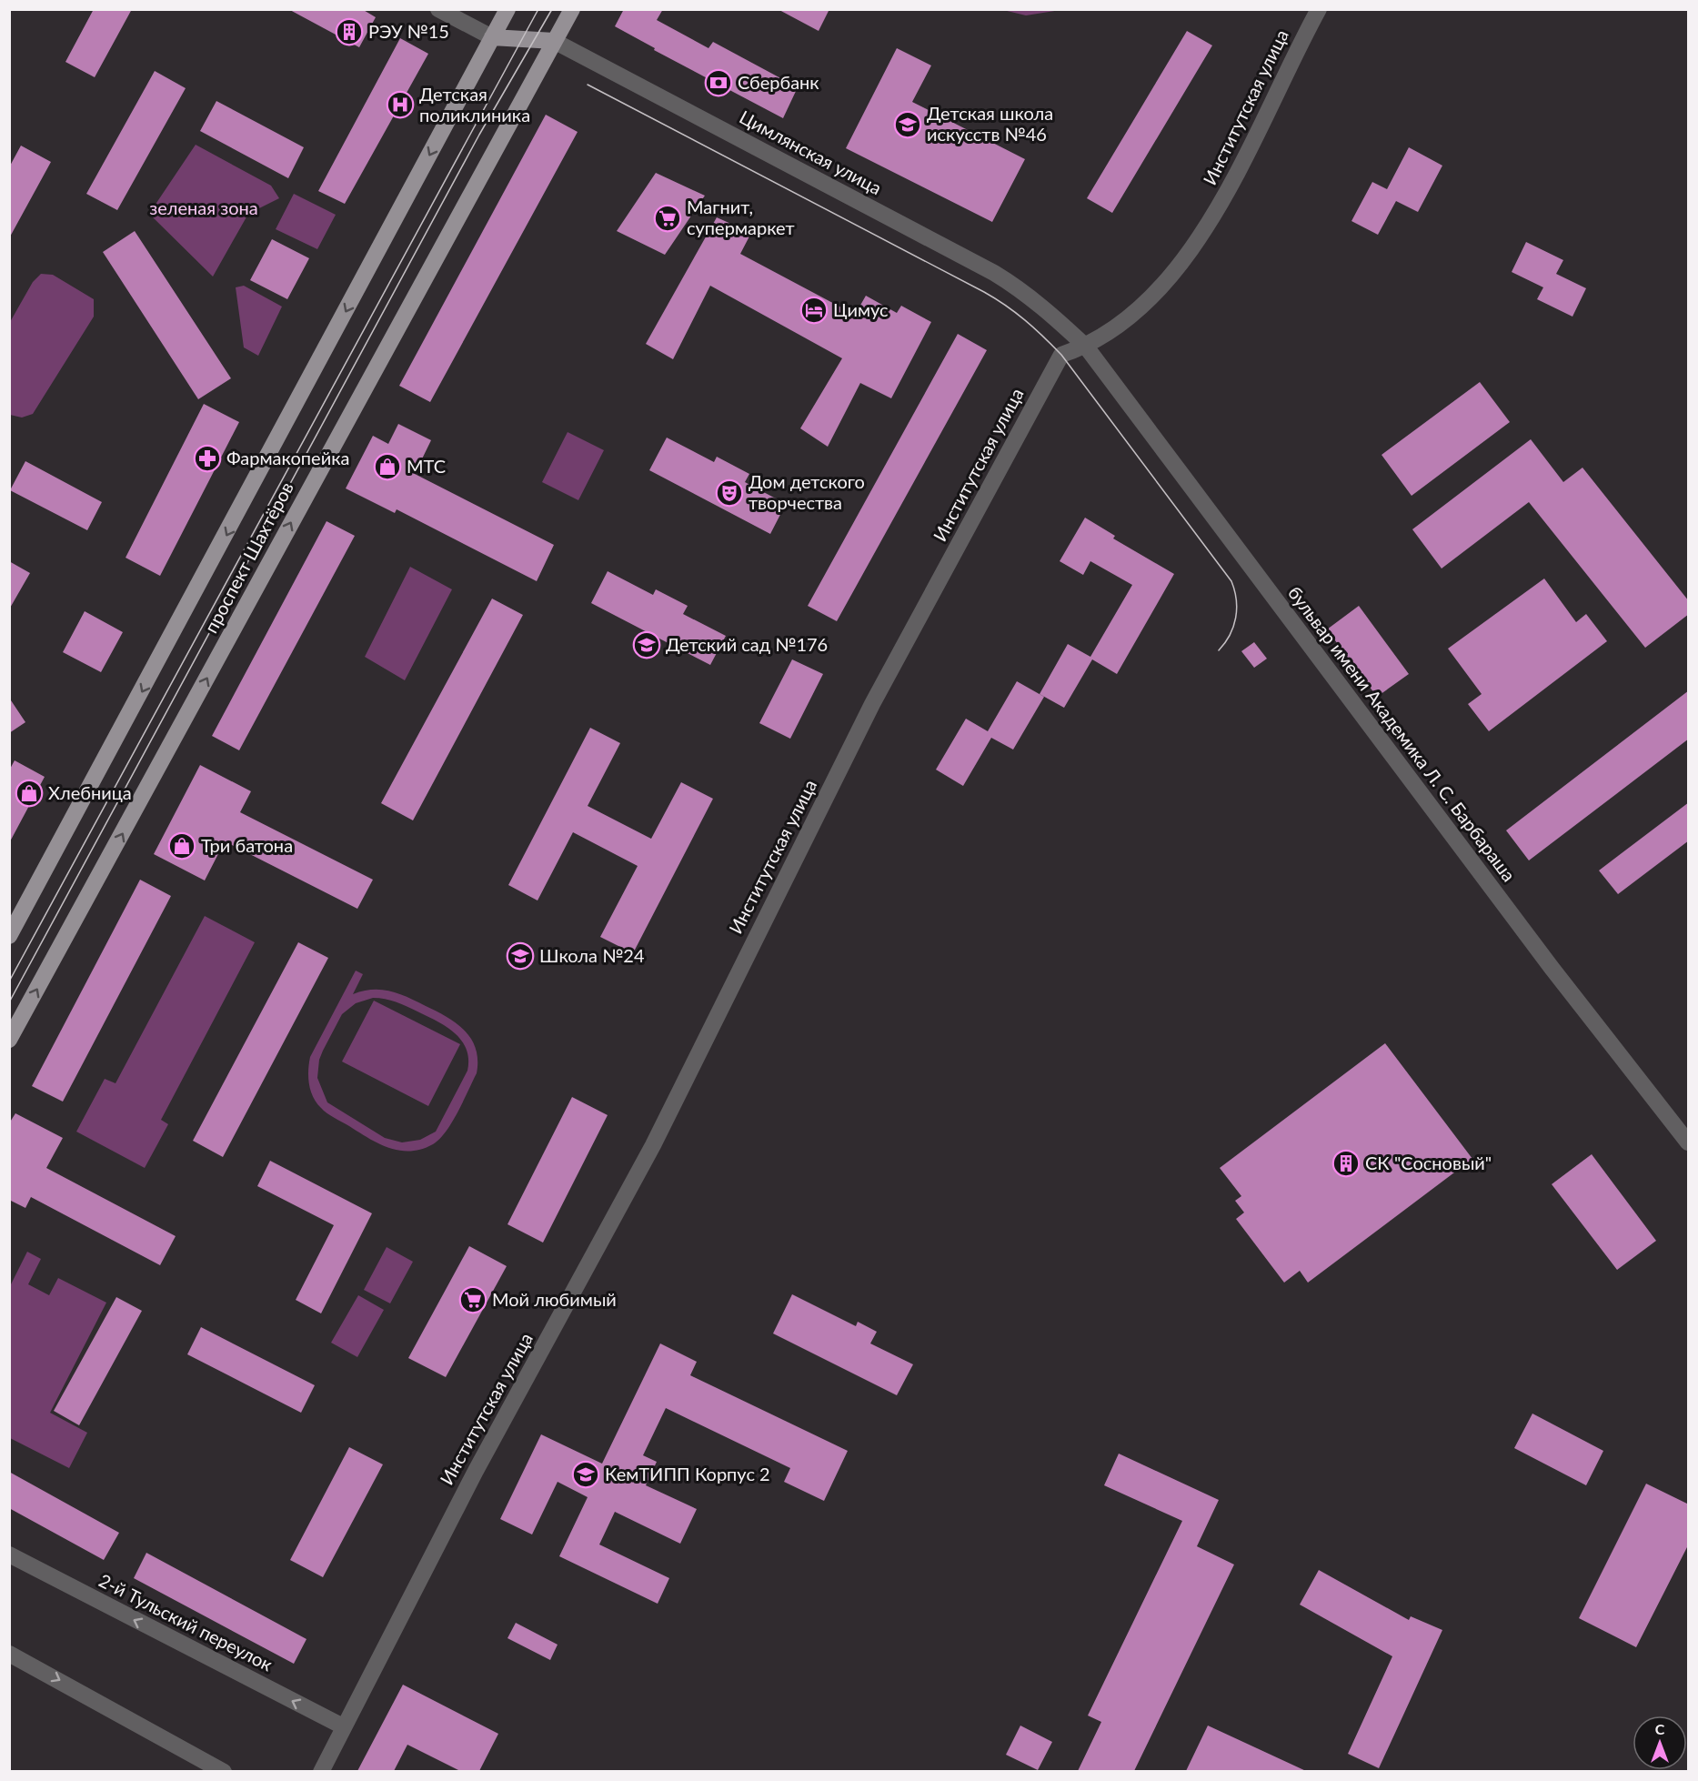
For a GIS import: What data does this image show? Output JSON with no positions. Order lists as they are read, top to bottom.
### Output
{
  "streets": {
    "main road": ["Цимлянская улица", "проспект Шахтёров"],
    "street": ["Институтская улица", "бульвар имени Академика Л. С. Барбараша", "2-й Тульский переулок"]
  },
  "crossings": [
    ["Институтская улица", "Цимлянская улица"],
    ["Институтская улица", "бульвар имени Академика Л. С. Барбараша"],
    ["Институтская улица", "2-й Тульский переулок"],
    ["Цимлянская улица", "проспект Шахтёров"],
    ["Цимлянская улица", "бульвар имени Академика Л. С. Барбараша"]
  ],
  "parks": ["зеленая зона"],
  "places": {
    "building": ["РЭУ №15", "СК \"Сосновый\""],
    "bank": ["Сбербанк"],
    "hospital": ["Детская поликлиника"],
    "school or university": [
      "Детская школа искусств №46",
      "Детский сад №176",
      "Школа №24",
      "КемТИПП Корпус 2"
    ],
    "supermarket": ["Магнит, супермаркет", "Мой любимый"],
    "hotel": ["Цимус"],
    "pharmacy": ["Фармакопейка"],
    "shop": ["МТС", "Хлебница", "Три батона"],
    "theatre": ["Дом детского творчества"]
  },
  "north": "top"
}
